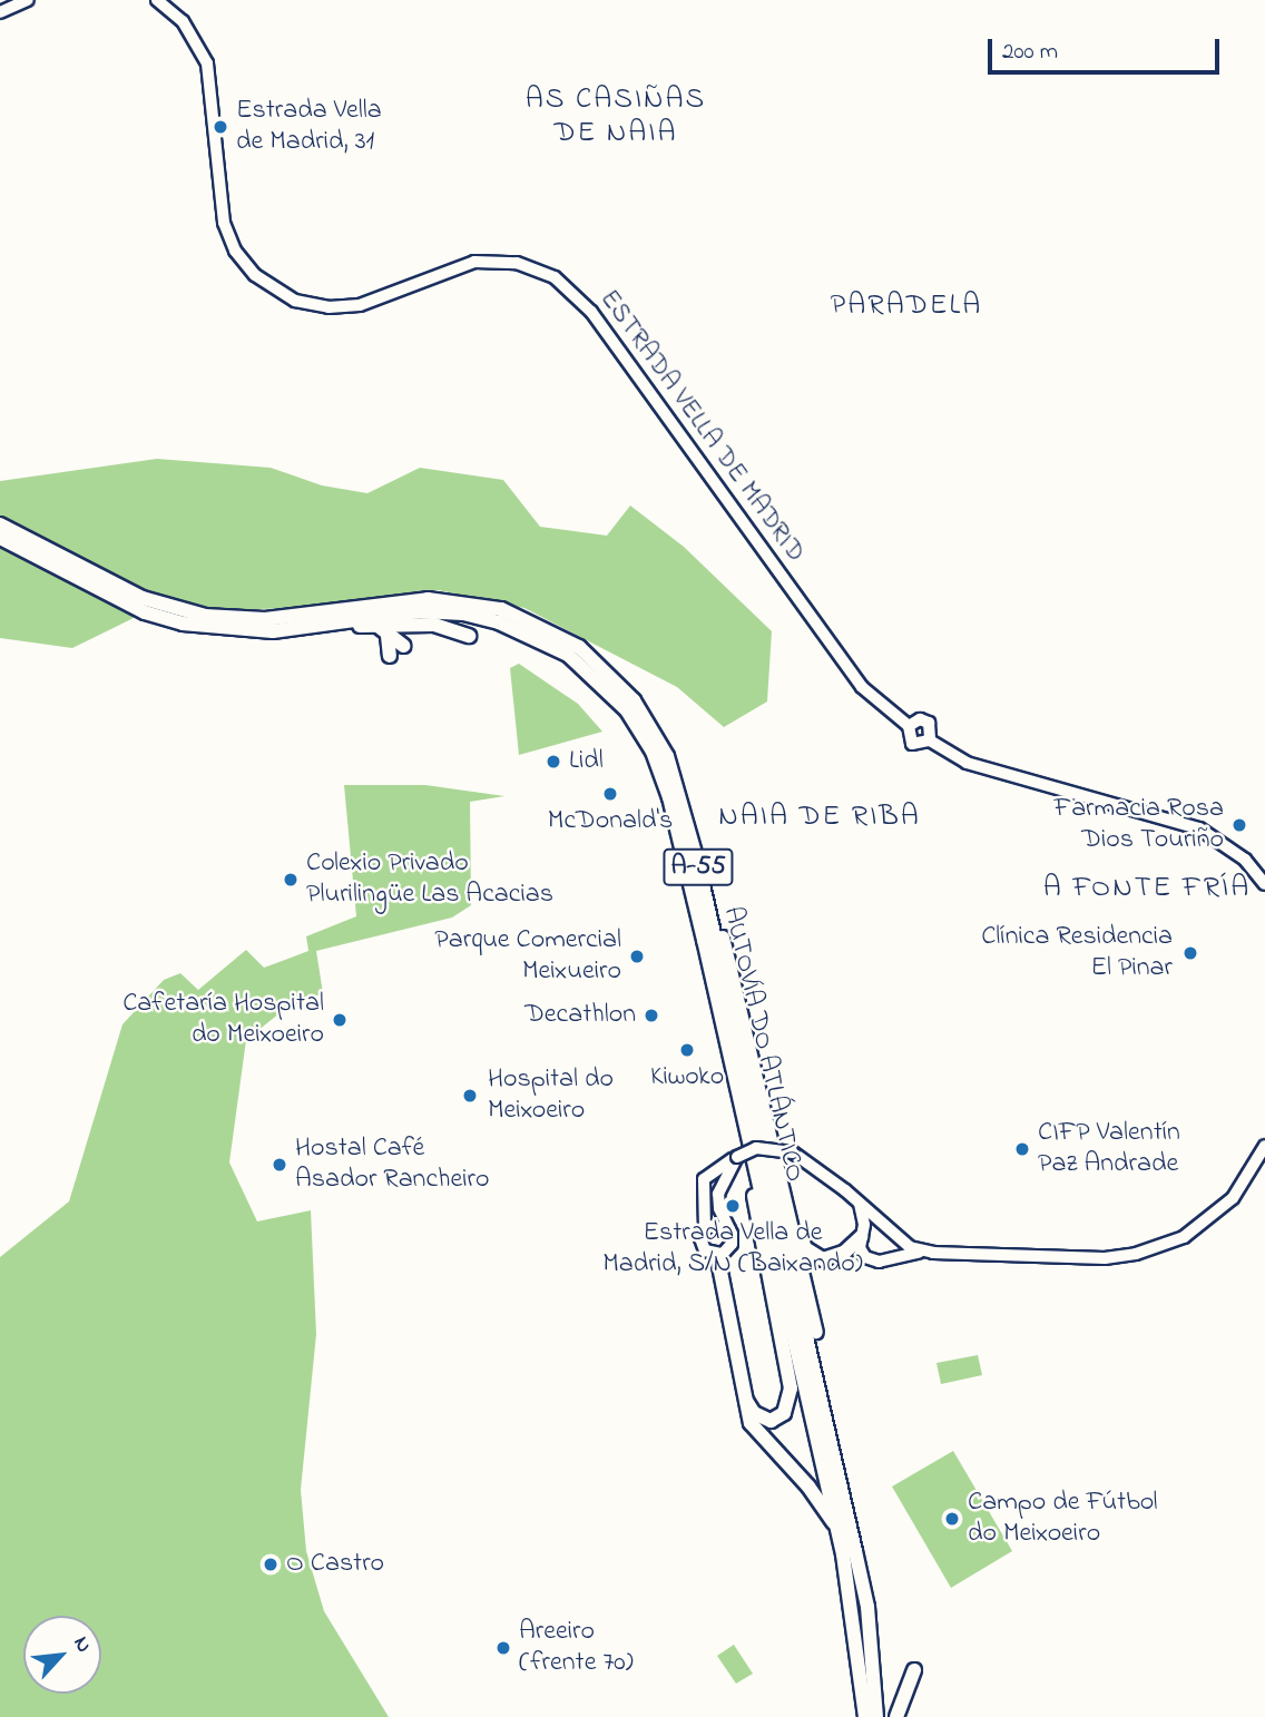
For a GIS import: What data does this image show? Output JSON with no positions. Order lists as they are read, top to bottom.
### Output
{
  "streets": {
    "highway": ["A-55", "AUTOVÍA DO ATLÁNTICO"],
    "main road": ["ESTRADA VELLA DE MADRID"]
  },
  "crossings": [
    ["A-55", "AUTOVÍA DO ATLÁNTICO"]
  ],
  "districts": [
    "AS CASIÑAS DE NAIA",
    "PARADELA",
    "NAIA DE RIBA",
    "A FONTE FRÍA"
  ],
  "places": [
    "Estrada Vella de Madrid, 31",
    "Lidl",
    "McDonald's",
    "Farmacia Rosa Dios Touriño",
    "Colexio Privado Plurilingüe Las Acacias",
    "Clínica Residencia El Pinar",
    "Parque Comercial Meixueiro",
    "Decathlon",
    "Cafetaría Hospital do Meixoeiro",
    "Kiwoko",
    "Hospital do Meixoeiro",
    "CIFP Valentín Paz Andrade",
    "Hostal Café Asador Rancheiro",
    "Estrada Vella de Madrid, S/N (Baixando)",
    "Campo de Fútbol do Meixoeiro",
    "O Castro",
    "Areeiro (frente 70)"
  ],
  "scale_bar": "200 m",
  "north": "top right"
}
